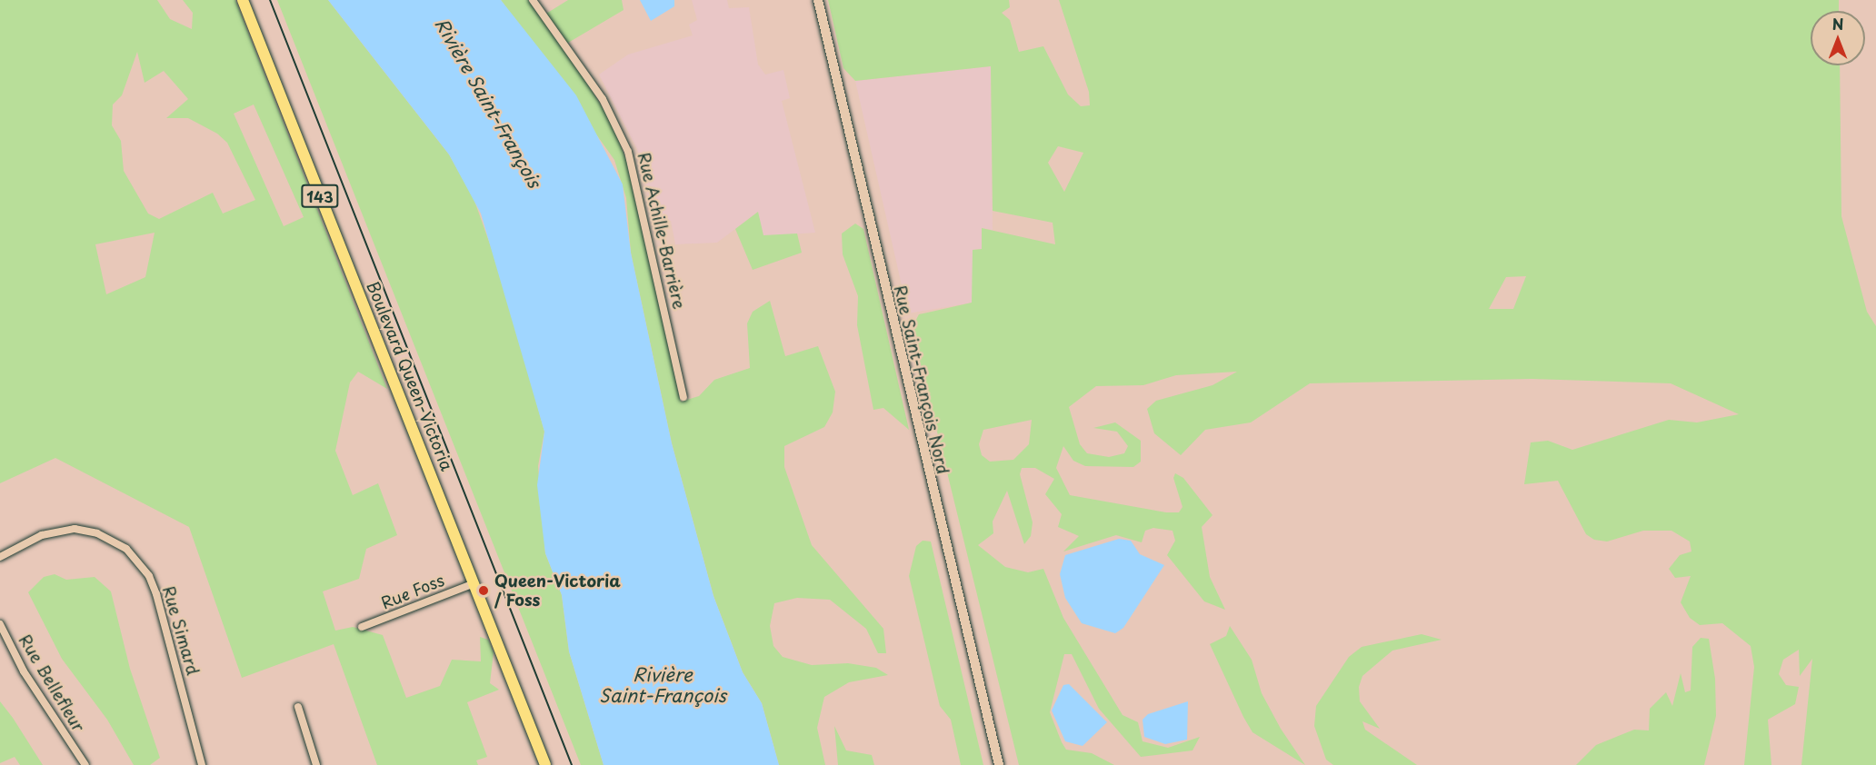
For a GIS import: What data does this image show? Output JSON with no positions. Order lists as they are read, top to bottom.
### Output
{
  "streets": {
    "main road": ["143", "Boulevard Queen-Victoria"],
    "street": [
      "Rue Achille-Barrière",
      "Rue Saint-François Nord",
      "Rue Foss",
      "Rue Simard",
      "Rue Bellefleur"
    ]
  },
  "crossings": [
    ["Boulevard Queen-Victoria", "Rue Foss"]
  ],
  "water": ["Rivière Saint-François"],
  "places": ["Queen-Victoria / Foss"],
  "north": "top"
}
